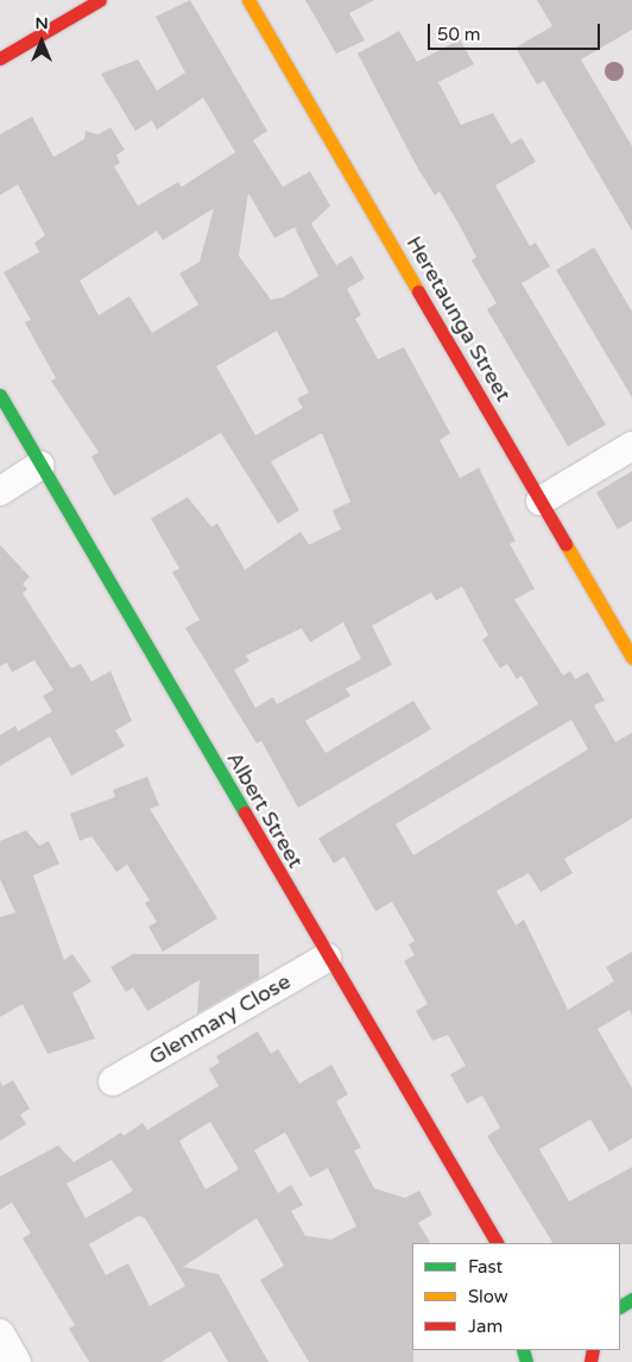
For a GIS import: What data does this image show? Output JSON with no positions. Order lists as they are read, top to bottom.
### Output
{
  "streets": {
    "street": ["Heretaunga Street", "Albert Street", "Glenmary Close"]
  },
  "crossings": [
    ["Albert Street", "Glenmary Close"]
  ],
  "legend": ["Fast", "Slow", "Jam"],
  "scale_bar": "50 m",
  "north": "top"
}
